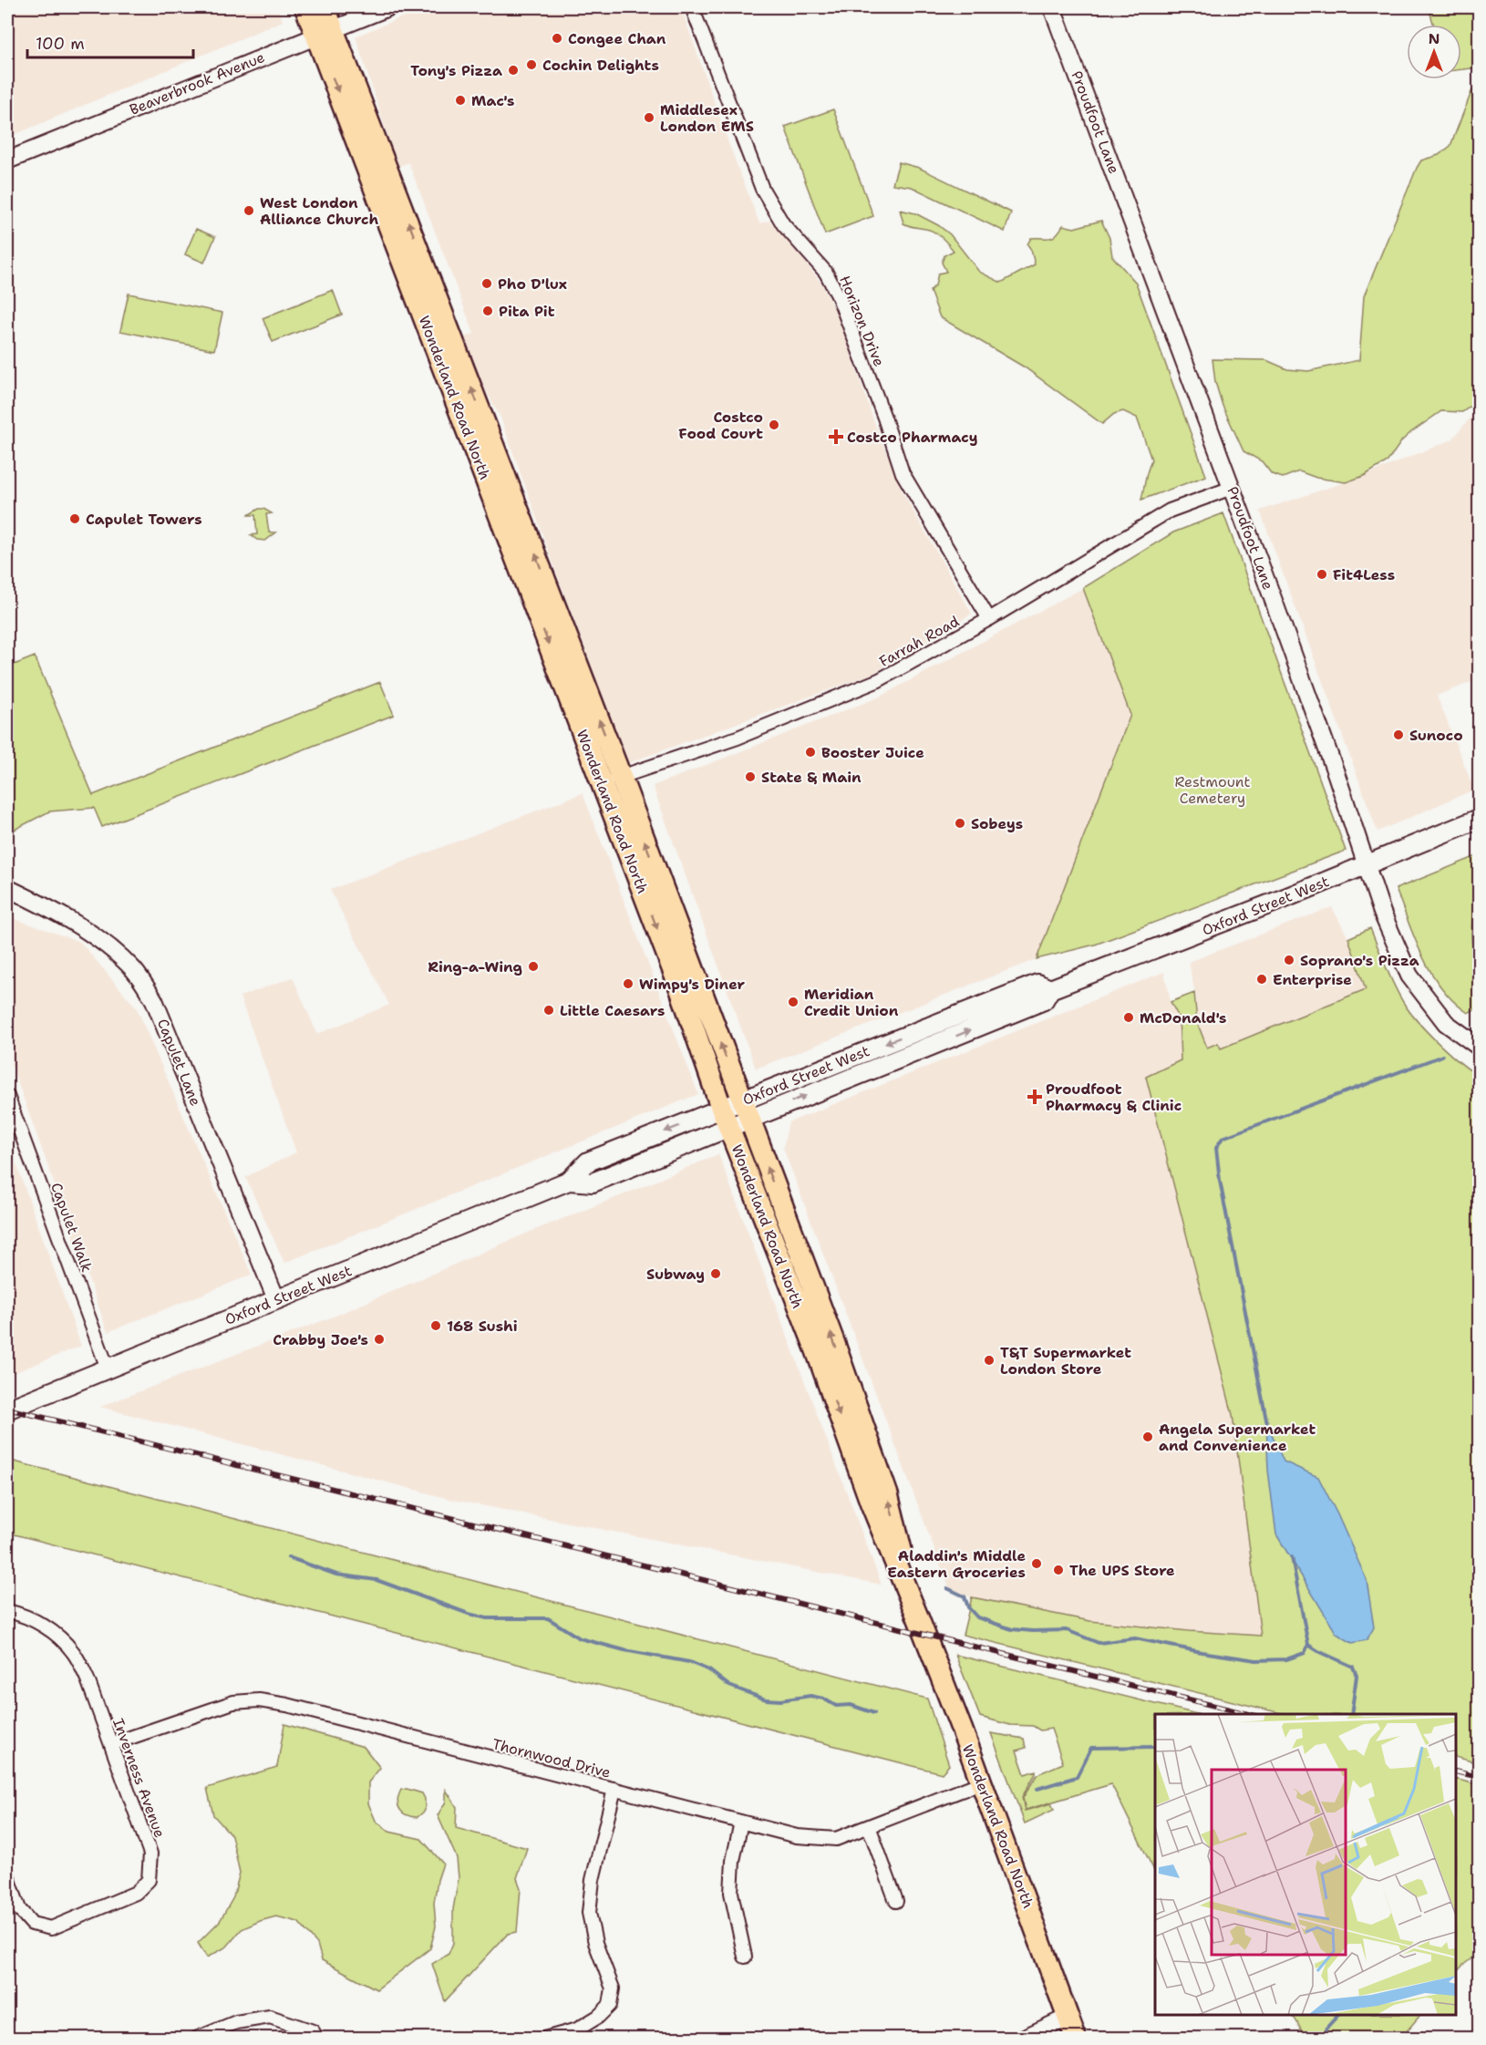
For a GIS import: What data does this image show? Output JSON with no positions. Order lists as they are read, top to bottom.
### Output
{
  "streets": {
    "main road": ["Wonderland Road North", "Oxford Street West"],
    "street": [
      "Beaverbrook Avenue",
      "Proudfoot Lane",
      "Horizon Drive",
      "Farrah Road",
      "Capulet Lane",
      "Capulet Walk",
      "Thornwood Drive",
      "Inverness Avenue"
    ]
  },
  "crossings": [
    ["Beaverbrook Avenue", "Wonderland Road North"],
    ["Proudfoot Lane", "Farrah Road"],
    ["Proudfoot Lane", "Oxford Street West"],
    ["Horizon Drive", "Farrah Road"],
    ["Wonderland Road North", "Farrah Road"],
    ["Wonderland Road North", "Oxford Street West"],
    ["Wonderland Road North", "Thornwood Drive"],
    ["Oxford Street West", "Capulet Lane"],
    ["Oxford Street West", "Capulet Walk"],
    ["Thornwood Drive", "Inverness Avenue"]
  ],
  "parks": ["Restmount Cemetery"],
  "places": {
    "other": [
      "Congee Chan",
      "Cochin Delights",
      "Tony's Pizza",
      "Mac's",
      "Middlesex London EMS",
      "West London Alliance Church",
      "Pho D'lux",
      "Pita Pit",
      "Costco Food Court",
      "Capulet Towers",
      "Fit4Less",
      "Sunoco",
      "Booster Juice",
      "State & Main",
      "Sobeys",
      "Soprano's Pizza",
      "Ring-a-Wing",
      "Enterprise",
      "Wimpy's Diner",
      "Meridian Credit Union",
      "Little Caesars",
      "McDonald's",
      "Subway",
      "168 Sushi",
      "Crabby Joe's",
      "T&T Supermarket London Store",
      "Angela Supermarket and Convenience",
      "Aladdin's Middle Eastern Groceries",
      "The UPS Store"
    ],
    "health": ["Costco Pharmacy", "Proudfoot Pharmacy & Clinic"]
  },
  "scale_bar": "100 m",
  "north": "top"
}
